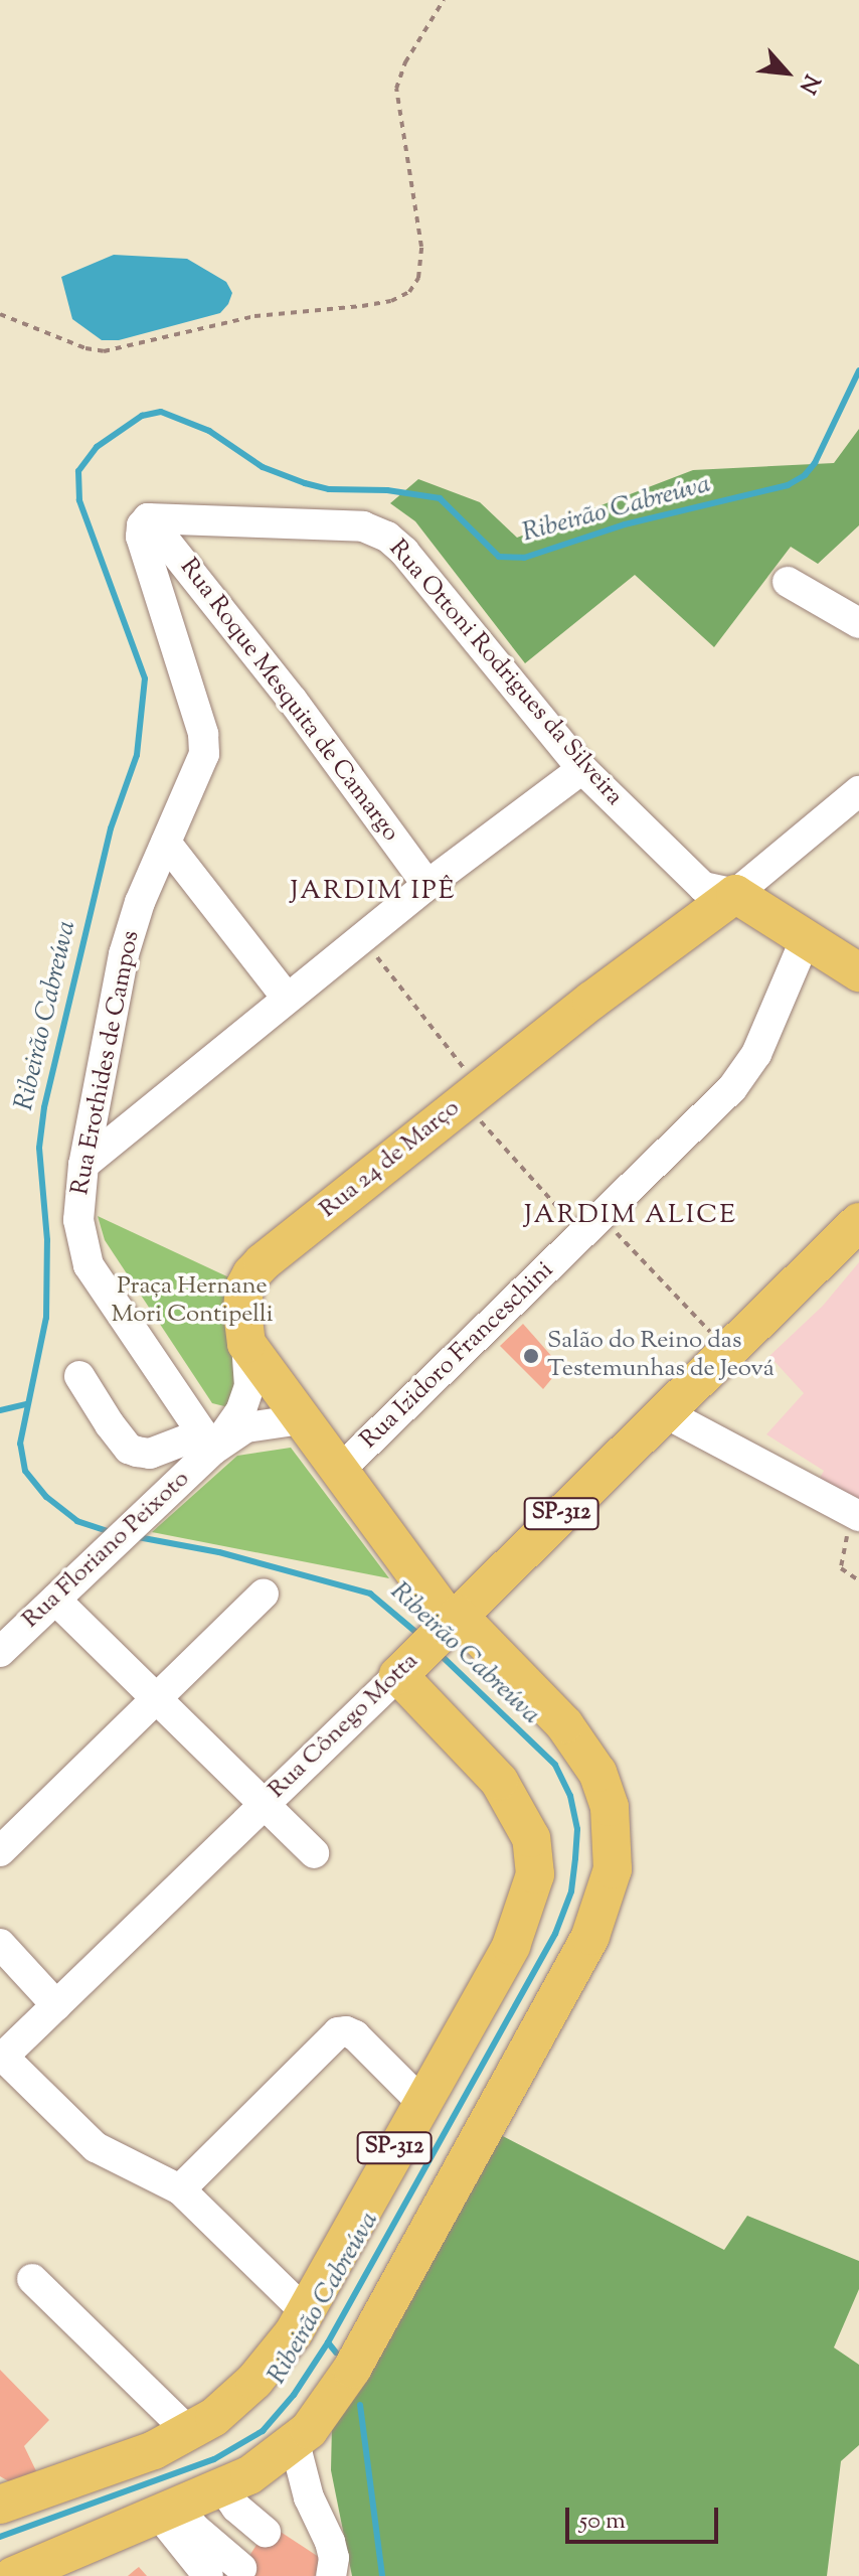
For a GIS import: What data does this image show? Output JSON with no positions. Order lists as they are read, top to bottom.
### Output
{
  "streets": {
    "main road": ["Rua 24 de Março", "SP-312", "Rua Cônego Motta"],
    "street": [
      "Rua Ottoni Rodrigues da Silveira",
      "Rua Roque Mesquita de Camargo",
      "Rua Erothides de Campos",
      "Rua Izidoro Franceschini",
      "Rua Floriano Peixoto"
    ]
  },
  "crossings": [
    ["Rua Ottoni Rodrigues da Silveira", "Rua Roque Mesquita de Camargo"],
    ["Rua Ottoni Rodrigues da Silveira", "Rua Erothides de Campos"],
    ["Rua Ottoni Rodrigues da Silveira", "Rua 24 de Março"],
    ["Rua Roque Mesquita de Camargo", "Rua Erothides de Campos"],
    ["Rua Erothides de Campos", "Rua Floriano Peixoto"],
    ["Rua 24 de Março", "Rua Izidoro Franceschini"],
    ["Rua 24 de Março", "SP-312"],
    ["Rua 24 de Março", "Rua Cônego Motta"],
    ["SP-312", "Rua Cônego Motta"]
  ],
  "districts": ["JARDIM IPÊ", "JARDIM ALICE"],
  "water": ["Ribeirão Cabreúva"],
  "parks": ["Praça Hernane Mori Contipelli"],
  "places": ["Salão do Reino das Testemunhas de Jeová"],
  "scale_bar": "50 m",
  "north": "bottom right"
}
